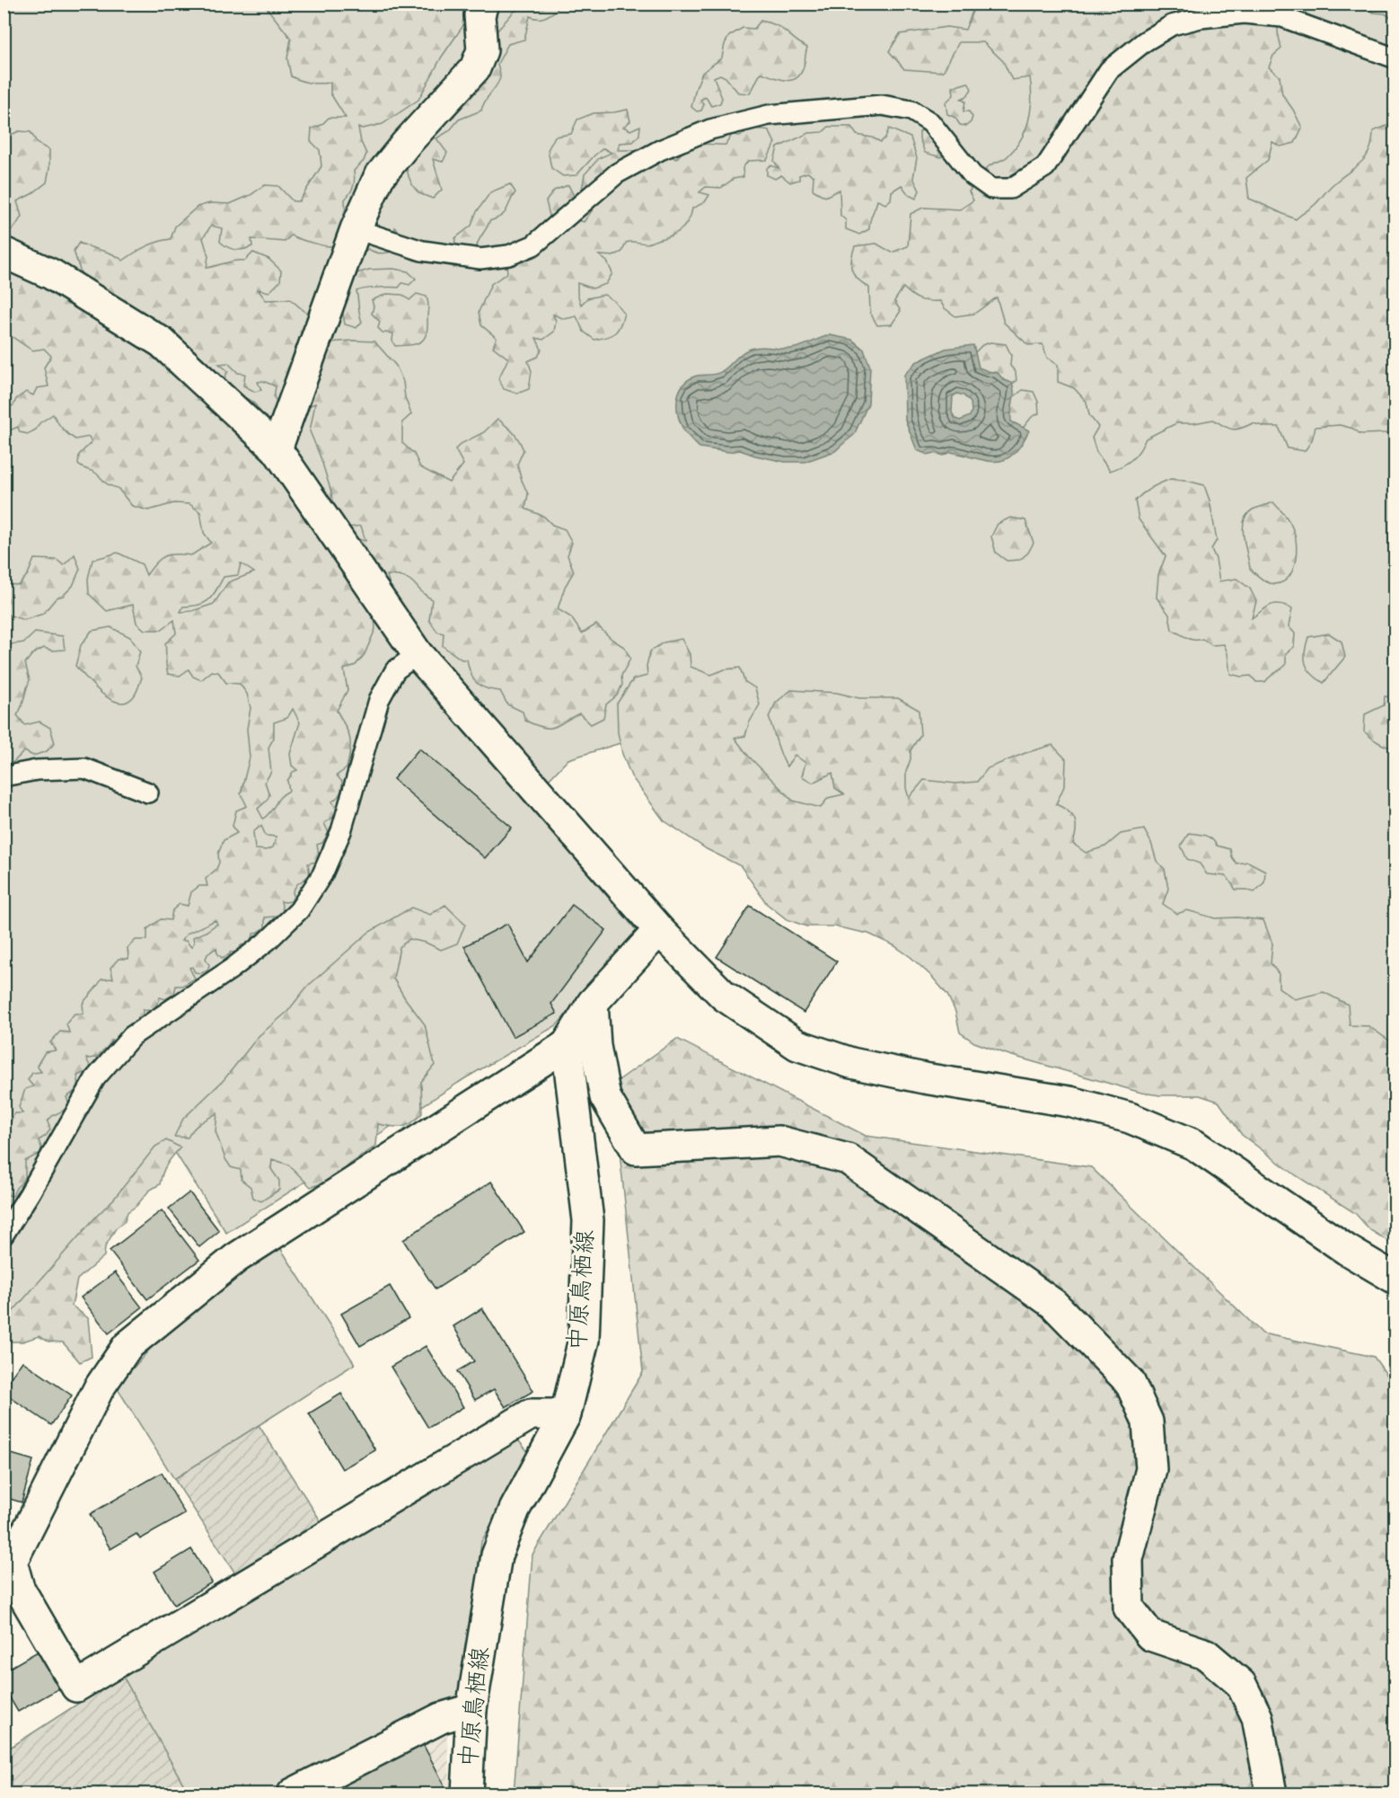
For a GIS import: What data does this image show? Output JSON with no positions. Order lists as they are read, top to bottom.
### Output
{
  "streets": {
    "street": ["中原鳥栖線"]
  }
}
